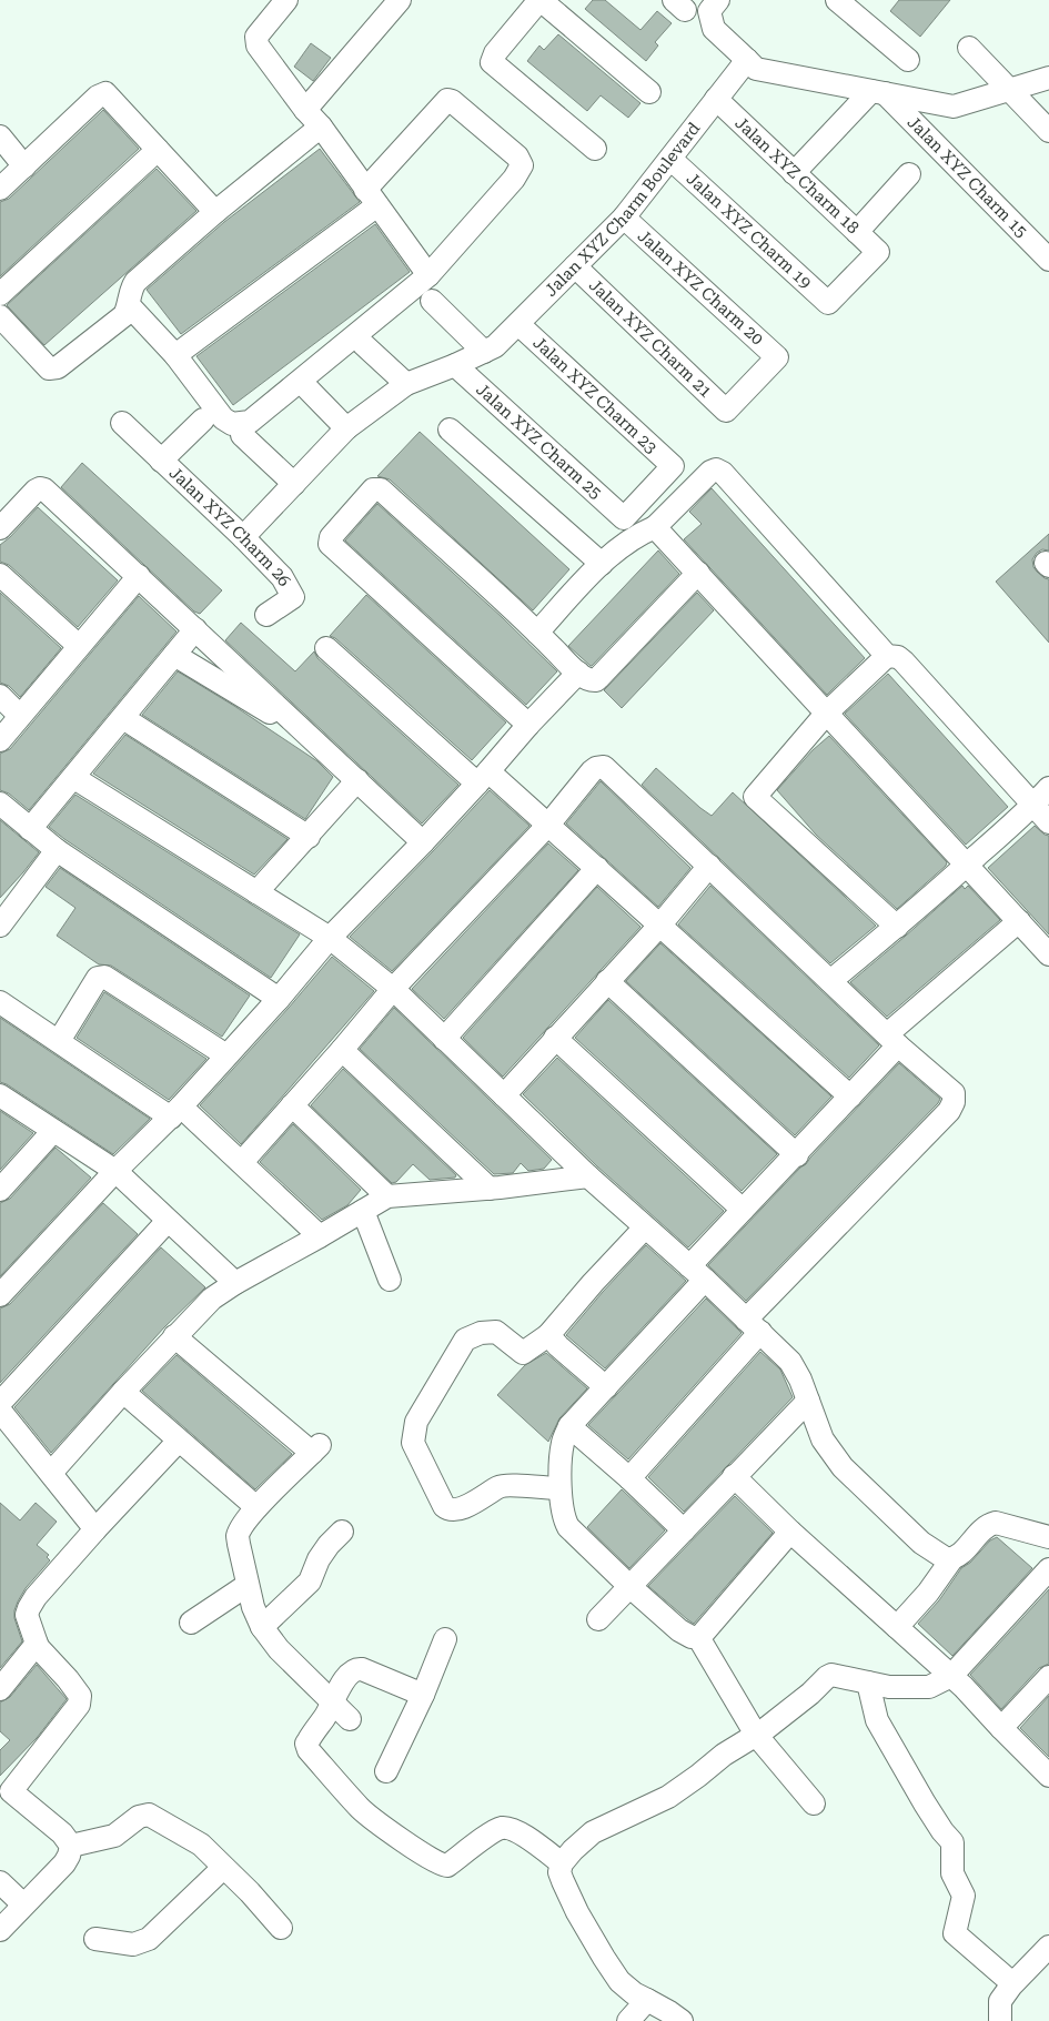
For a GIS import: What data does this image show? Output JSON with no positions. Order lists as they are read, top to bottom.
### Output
{
  "streets": {
    "street": [
      "Jalan XYZ Charm 18",
      "Jalan XYZ Charm 15",
      "Jalan XYZ Charm Boulevard",
      "Jalan XYZ Charm 19",
      "Jalan XYZ Charm 20",
      "Jalan XYZ Charm 21",
      "Jalan XYZ Charm 23",
      "Jalan XYZ Charm 25",
      "Jalan XYZ Charm 26"
    ]
  },
  "crossings": [
    ["Jalan XYZ Charm 18", "Jalan XYZ Charm Boulevard"],
    ["Jalan XYZ Charm 18", "Jalan XYZ Charm 19"],
    ["Jalan XYZ Charm Boulevard", "Jalan XYZ Charm 19"],
    ["Jalan XYZ Charm Boulevard", "Jalan XYZ Charm 20"],
    ["Jalan XYZ Charm Boulevard", "Jalan XYZ Charm 21"],
    ["Jalan XYZ Charm Boulevard", "Jalan XYZ Charm 23"],
    ["Jalan XYZ Charm Boulevard", "Jalan XYZ Charm 25"],
    ["Jalan XYZ Charm Boulevard", "Jalan XYZ Charm 26"],
    ["Jalan XYZ Charm 20", "Jalan XYZ Charm 21"],
    ["Jalan XYZ Charm 23", "Jalan XYZ Charm 25"]
  ]
}
